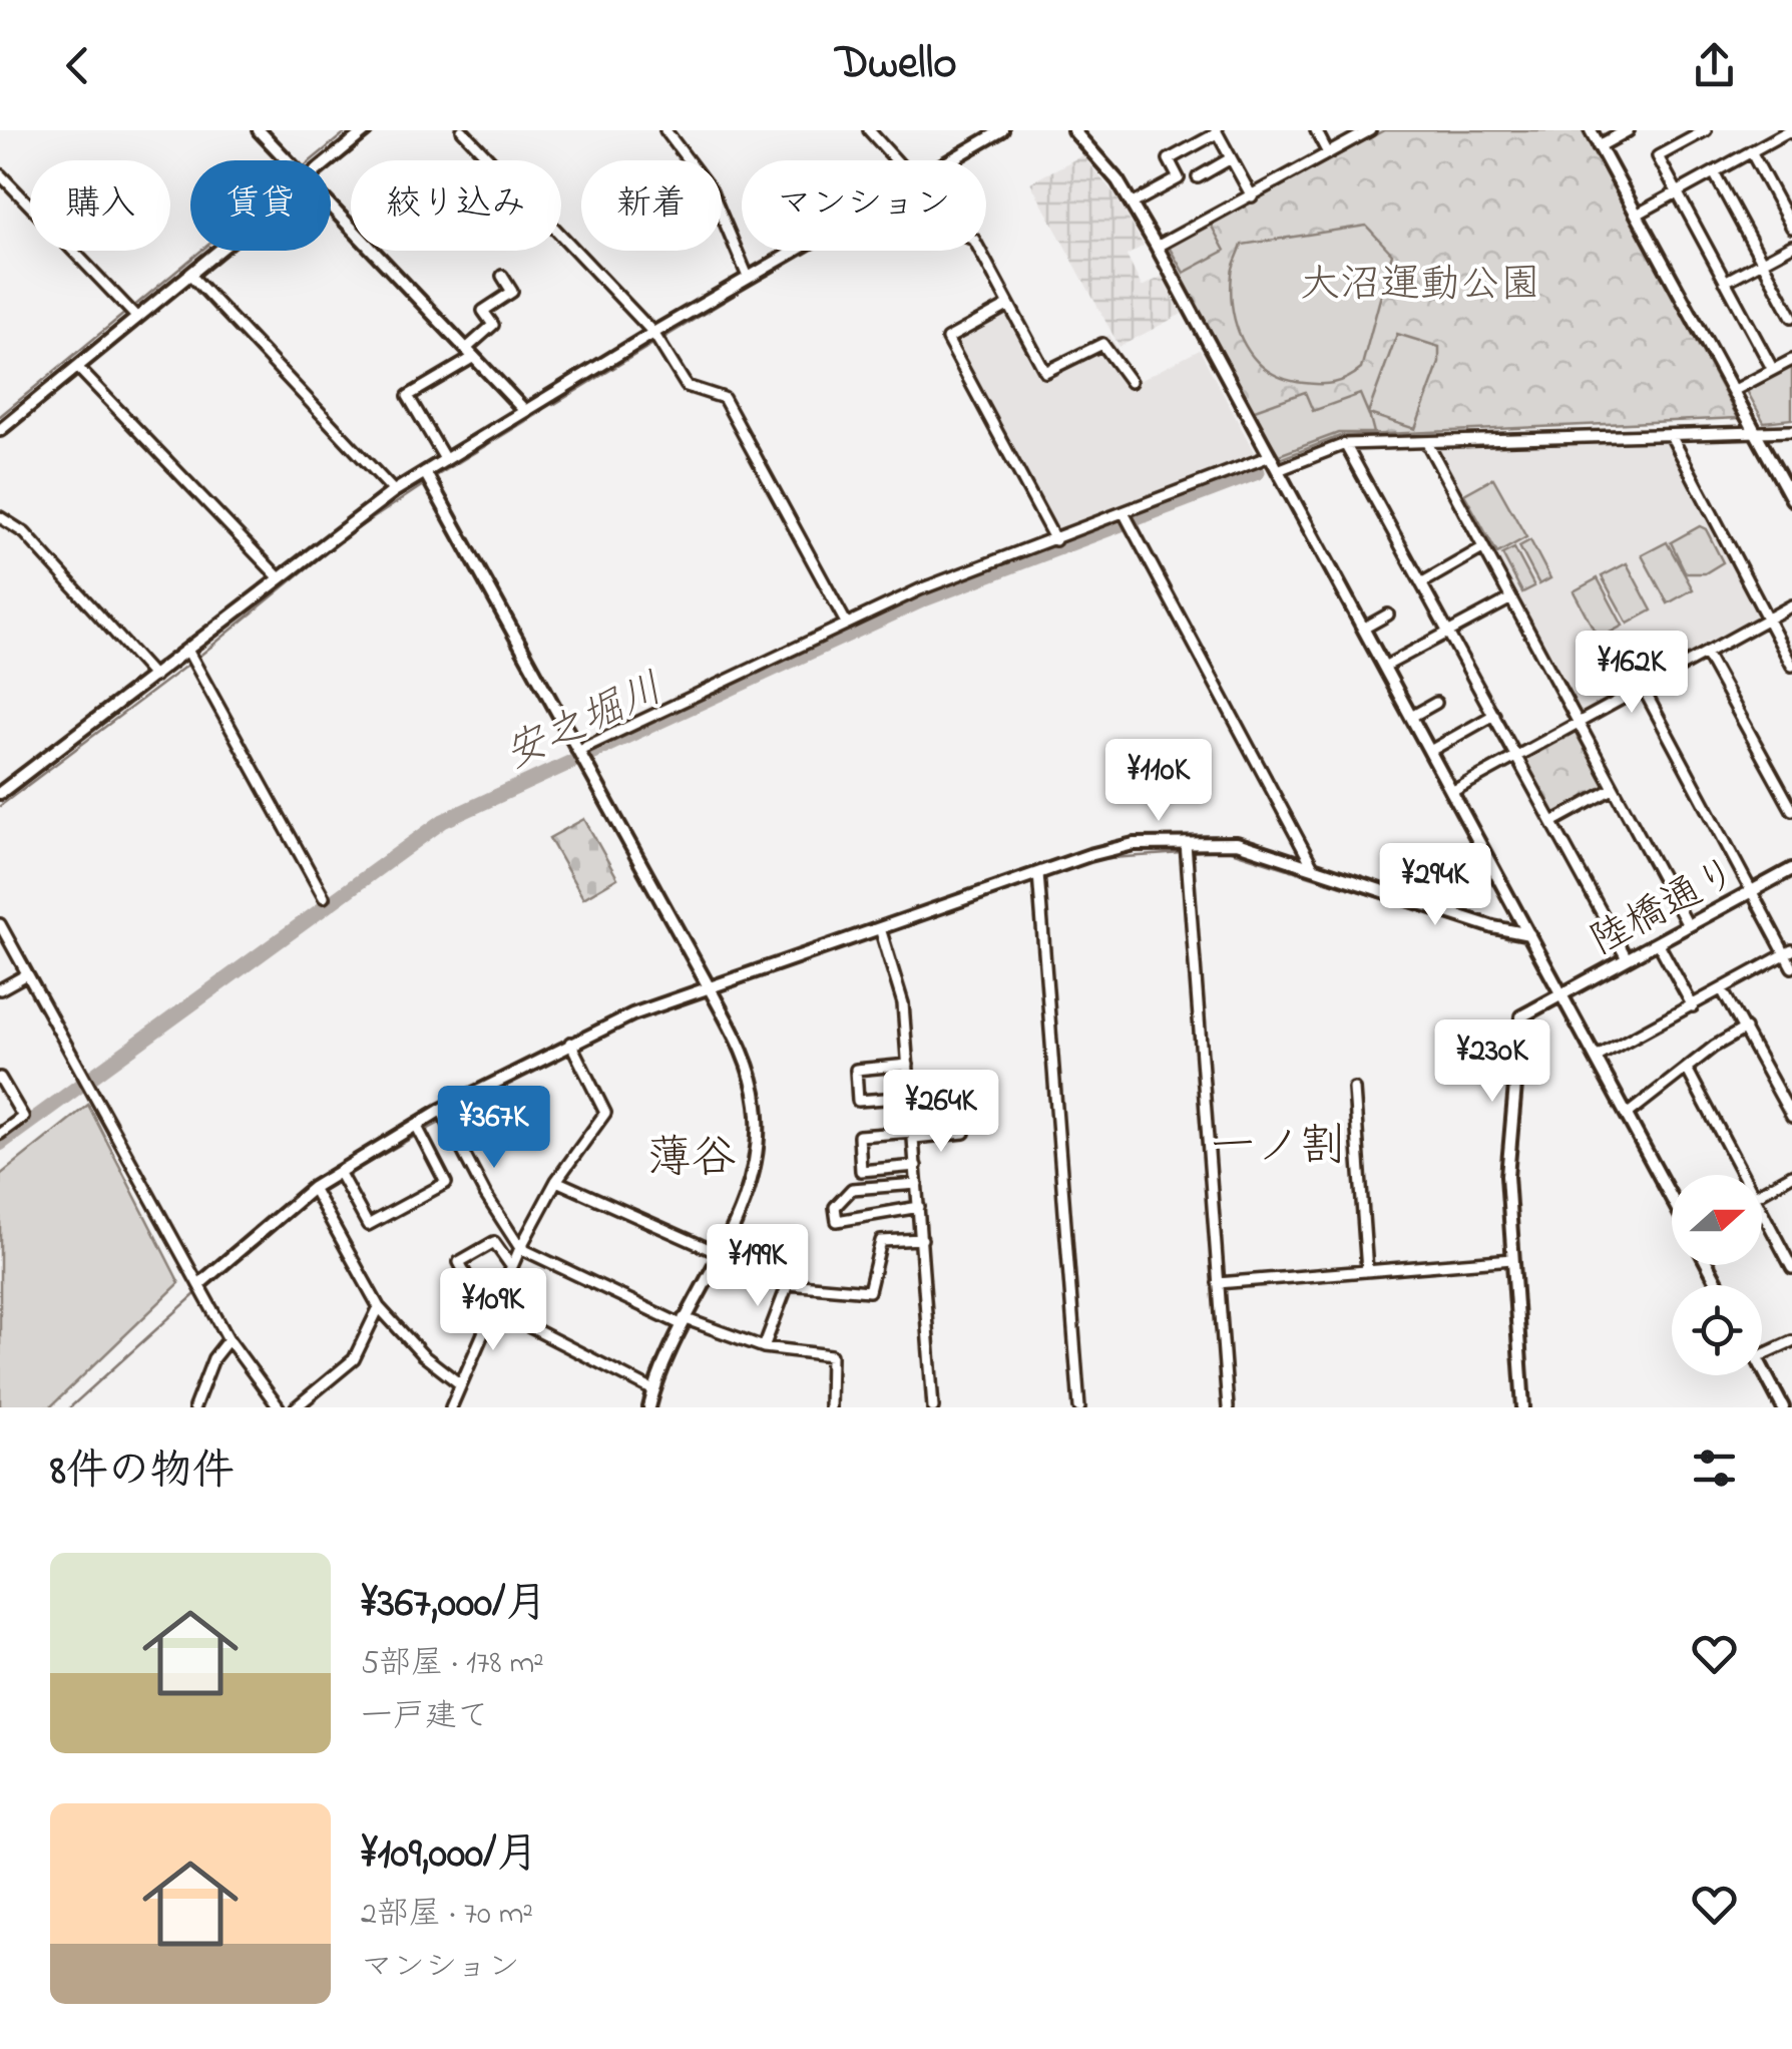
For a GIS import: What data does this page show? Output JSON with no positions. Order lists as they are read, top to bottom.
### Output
{
  "streets": {
    "street": ["陸橋通り"]
  },
  "districts": ["一ノ割", "薄谷"],
  "water": ["安之堀川"],
  "parks": ["大沼運動公園"],
  "north": "right",
  "page": {
    "header": "Dwello",
    "chip": [
      "購入",
      "賃貸",
      "絞り込み",
      "新着",
      "マンション"
    ],
    "price": [
      "¥162K",
      "¥110K",
      "¥294K",
      "¥230K",
      "¥264K",
      "¥367K",
      "¥199K",
      "¥109K"
    ],
    "heading": "8件の物件",
    "list": [
      {
        "name": "¥367,000/月",
        "note": "5部屋 · 178 m² · 一戸建て"
      },
      {
        "name": "¥109,000/月",
        "note": "2部屋 · 70 m² · マンション"
      }
    ]
  }
}
